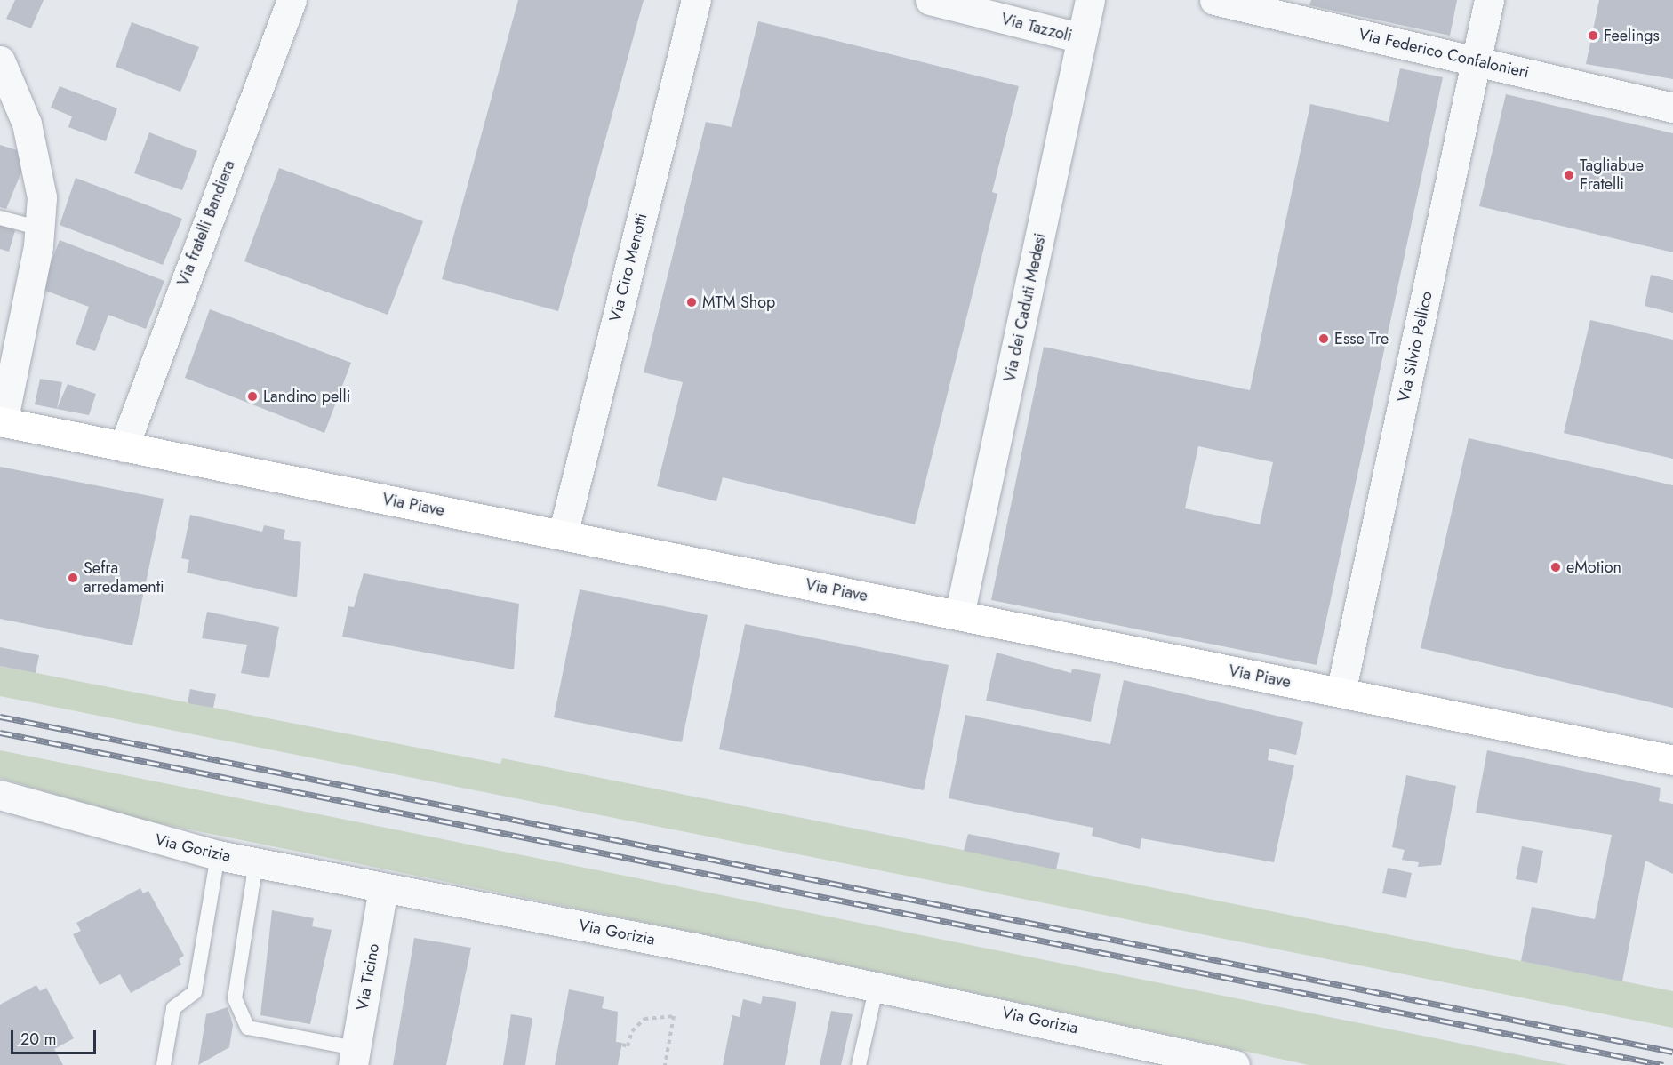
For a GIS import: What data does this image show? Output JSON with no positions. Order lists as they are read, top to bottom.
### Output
{
  "streets": {
    "street": [
      "Via Tazzoli",
      "Via Federico Confalonieri",
      "Via fratelli Bandiera",
      "Via Ciro Menotti",
      "Via dei Caduti Medesi",
      "Via Silvio Pellico",
      "Via Piave",
      "Via Gorizia",
      "Via Ticino"
    ]
  },
  "crossings": [
    ["Via Tazzoli", "Via dei Caduti Medesi"],
    ["Via Federico Confalonieri", "Via Silvio Pellico"],
    ["Via fratelli Bandiera", "Via Piave"],
    ["Via Ciro Menotti", "Via Piave"],
    ["Via dei Caduti Medesi", "Via Piave"],
    ["Via Silvio Pellico", "Via Piave"],
    ["Via Gorizia", "Via Ticino"]
  ],
  "places": [
    "Feelings",
    "Tagliabue Fratelli",
    "MTM Shop",
    "Esse Tre",
    "Landino pelli",
    "eMotion",
    "Sefra arredamenti"
  ],
  "scale_bar": "20 m"
}
